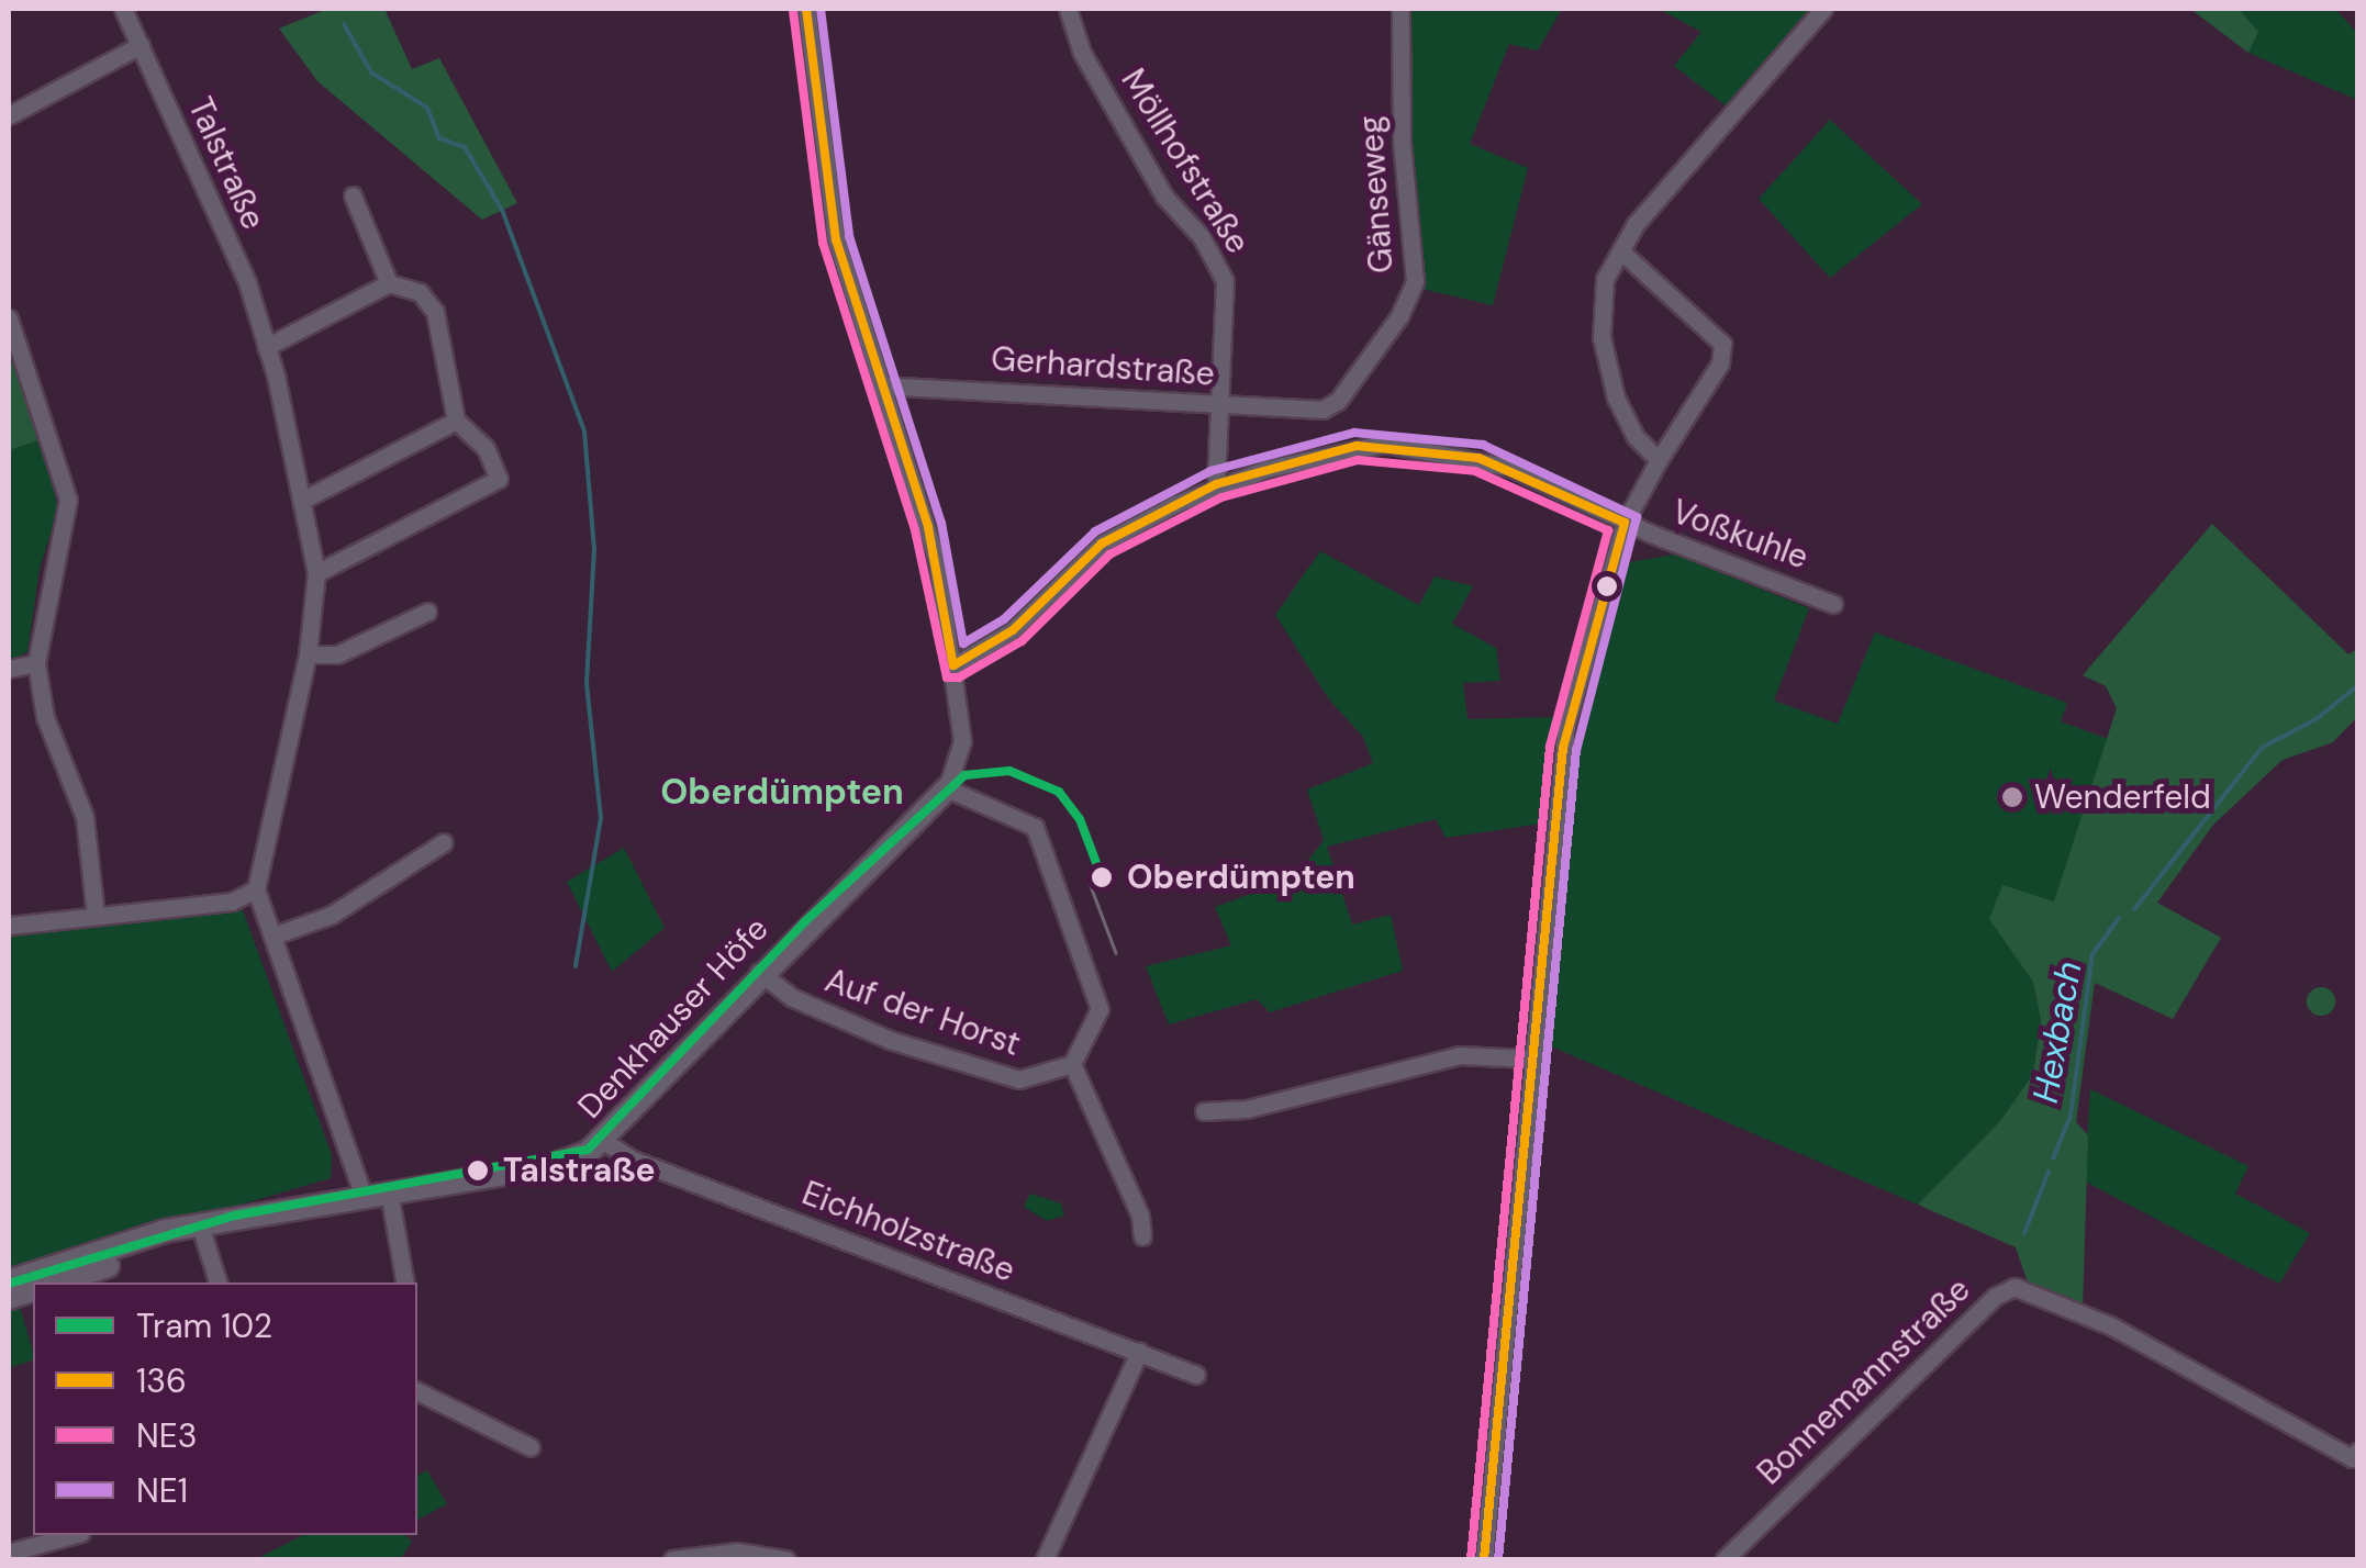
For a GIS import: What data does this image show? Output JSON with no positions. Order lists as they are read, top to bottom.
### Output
{
  "streets": {
    "street": [
      "Möllhofstraße",
      "Talstraße",
      "Gänseweg",
      "Gerhardstraße",
      "Voßkuhle",
      "Auf der Horst",
      "Denkhauser Höfe",
      "Eichholzstraße",
      "Bonnemannstraße"
    ]
  },
  "crossings": [
    ["Möllhofstraße", "Gerhardstraße"],
    ["Gänseweg", "Gerhardstraße"],
    ["Auf der Horst", "Denkhauser Höfe"],
    ["Denkhauser Höfe", "Eichholzstraße"]
  ],
  "districts": ["Oberdümpten"],
  "water": ["Hexbach"],
  "places": ["Wenderfeld", "Oberdümpten", "Talstraße"],
  "lines": [
    "transit line 136",
    "transit line NE1",
    "transit line NE3",
    "tram line 102"
  ],
  "legend": [
    "Tram 102",
    "136",
    "NE3",
    "NE1"
  ]
}
